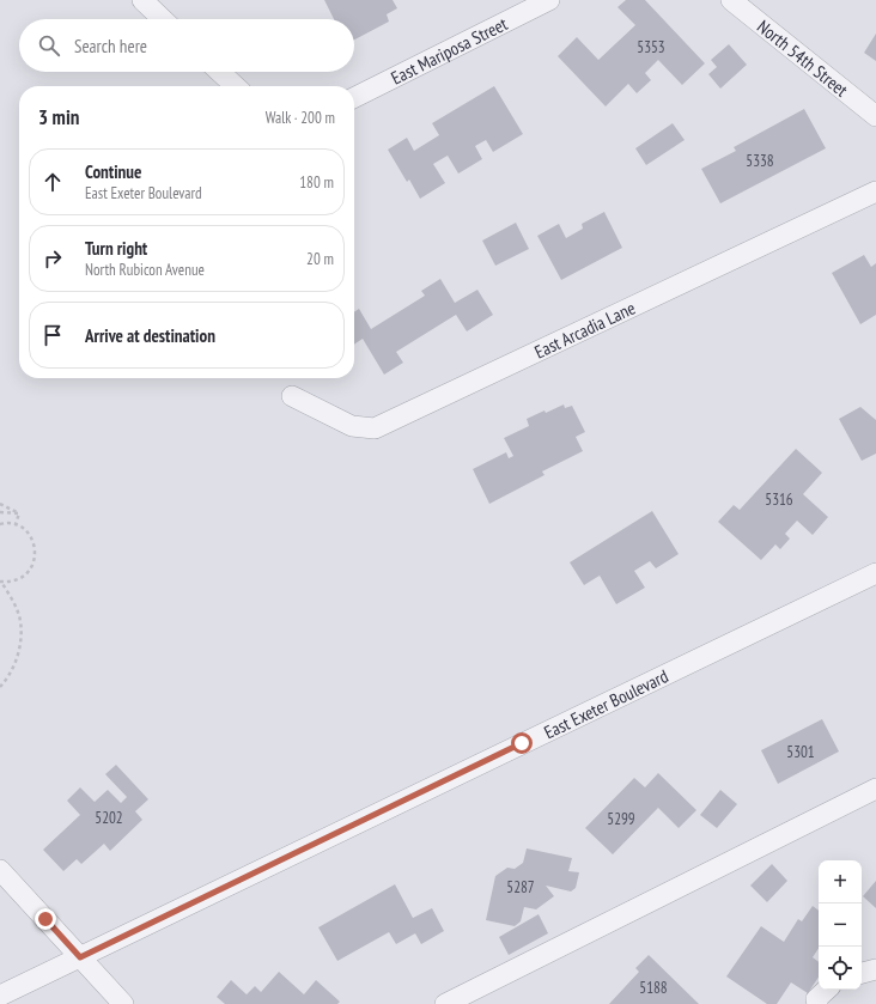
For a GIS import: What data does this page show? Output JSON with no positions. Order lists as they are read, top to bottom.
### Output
{
  "streets": {
    "street": [
      "East Mariposa Street",
      "North 54th Street",
      "East Arcadia Lane",
      "East Exeter Boulevard"
    ]
  },
  "house_numbers": [
    "5353",
    "5338",
    "5316",
    "5301",
    "5202",
    "5299",
    "5287",
    "5188"
  ],
  "page": {
    "search": "Search here",
    "heading": ["3 min", "Walk · 200 m"],
    "list": [
      ["Continue", "East Exeter Boulevard", "180 m"],
      ["Turn right", "North Rubicon Avenue", "20 m"],
      "Arrive at destination"
    ],
    "map_buttons": ["+", "−"]
  }
}
